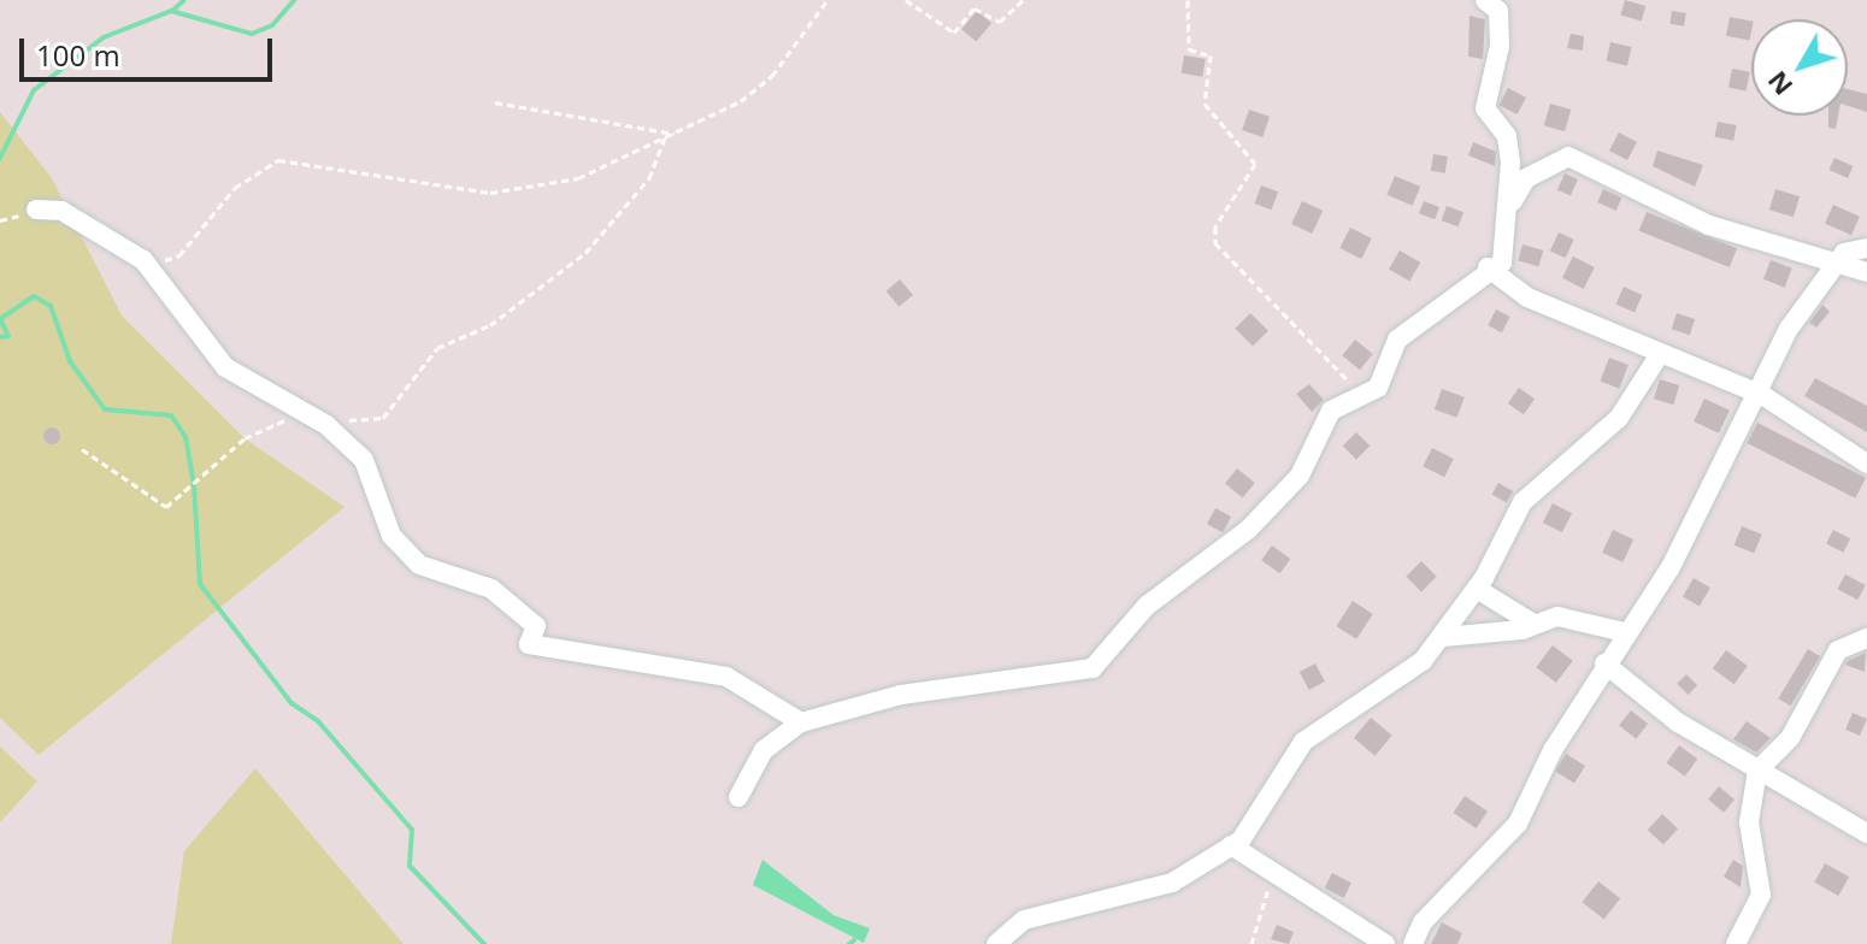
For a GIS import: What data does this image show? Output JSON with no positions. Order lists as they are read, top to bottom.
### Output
{
  "scale_bar": "100 m",
  "north": "bottom left"
}
